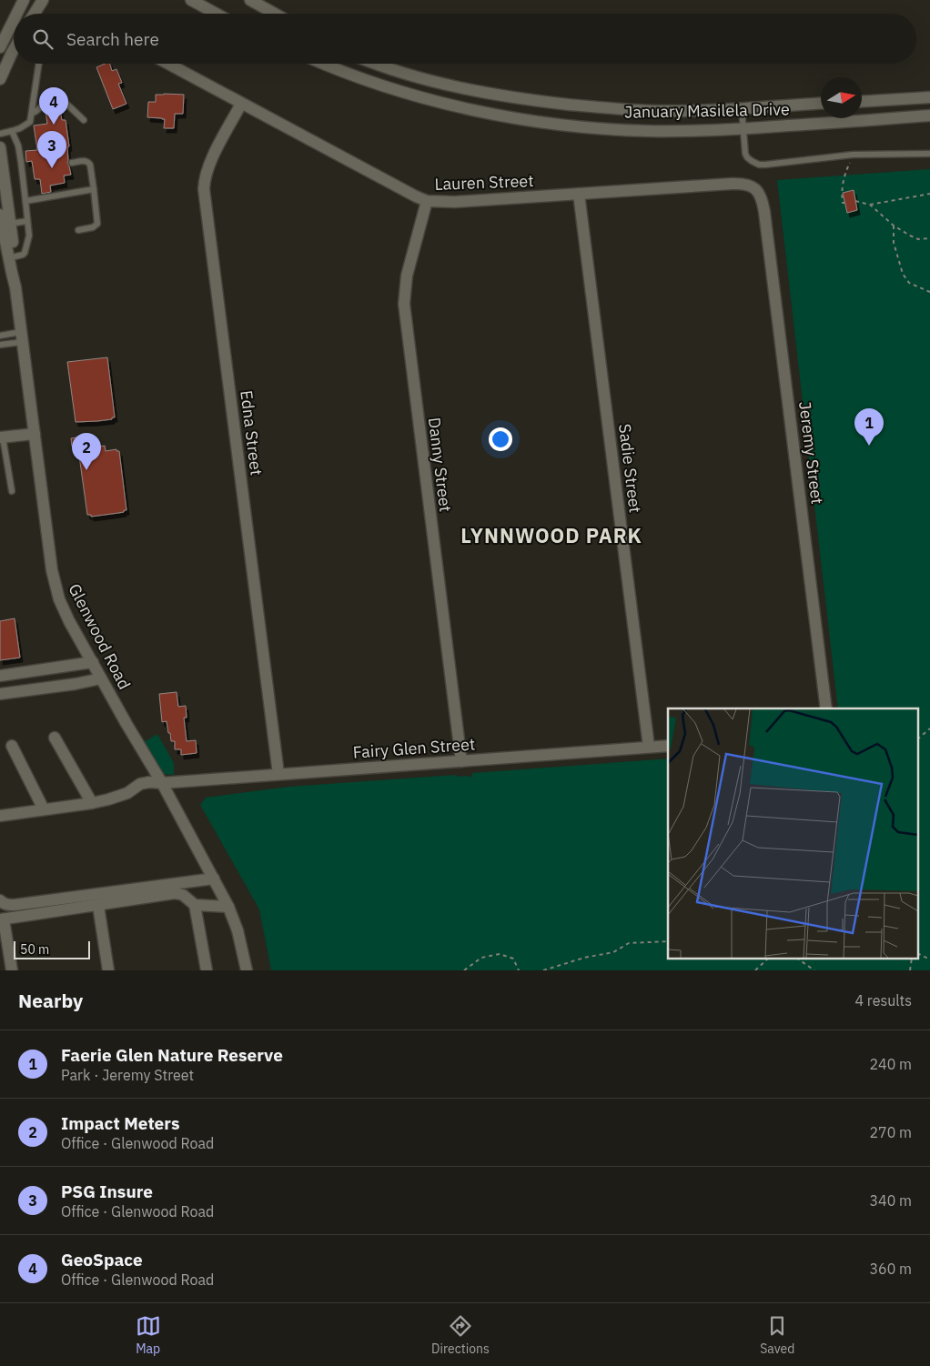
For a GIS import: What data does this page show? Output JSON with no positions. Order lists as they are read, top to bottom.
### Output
{
  "streets": {
    "street": [
      "January Masilela Drive",
      "Lauren Street",
      "Edna Street",
      "Jeremy Street",
      "Danny Street",
      "Sadie Street",
      "Glenwood Road",
      "Fairy Glen Street"
    ]
  },
  "crossings": [
    ["Lauren Street", "Edna Street"],
    ["Lauren Street", "Jeremy Street"],
    ["Lauren Street", "Danny Street"],
    ["Lauren Street", "Sadie Street"],
    ["Edna Street", "Fairy Glen Street"],
    ["Danny Street", "Fairy Glen Street"],
    ["Sadie Street", "Fairy Glen Street"],
    ["Glenwood Road", "Fairy Glen Street"]
  ],
  "districts": ["LYNNWOOD PARK"],
  "scale_bar": "50 m",
  "north": "right",
  "page": {
    "search": "Search here",
    "pins": [
      "4",
      "3",
      "1",
      "2"
    ],
    "scale": "50 m",
    "heading": ["Nearby", "4 results"],
    "list": [
      {
        "mark": "1",
        "name": "Faerie Glen Nature Reserve",
        "note": "Park · Jeremy Street",
        "value": "240 m"
      },
      {
        "mark": "2",
        "name": "Impact Meters",
        "note": "Office · Glenwood Road",
        "value": "270 m"
      },
      {
        "mark": "3",
        "name": "PSG Insure",
        "note": "Office · Glenwood Road",
        "value": "340 m"
      },
      {
        "mark": "4",
        "name": "GeoSpace",
        "note": "Office · Glenwood Road",
        "value": "360 m"
      }
    ],
    "nav": ["Map", "Directions", "Saved"]
  }
}
